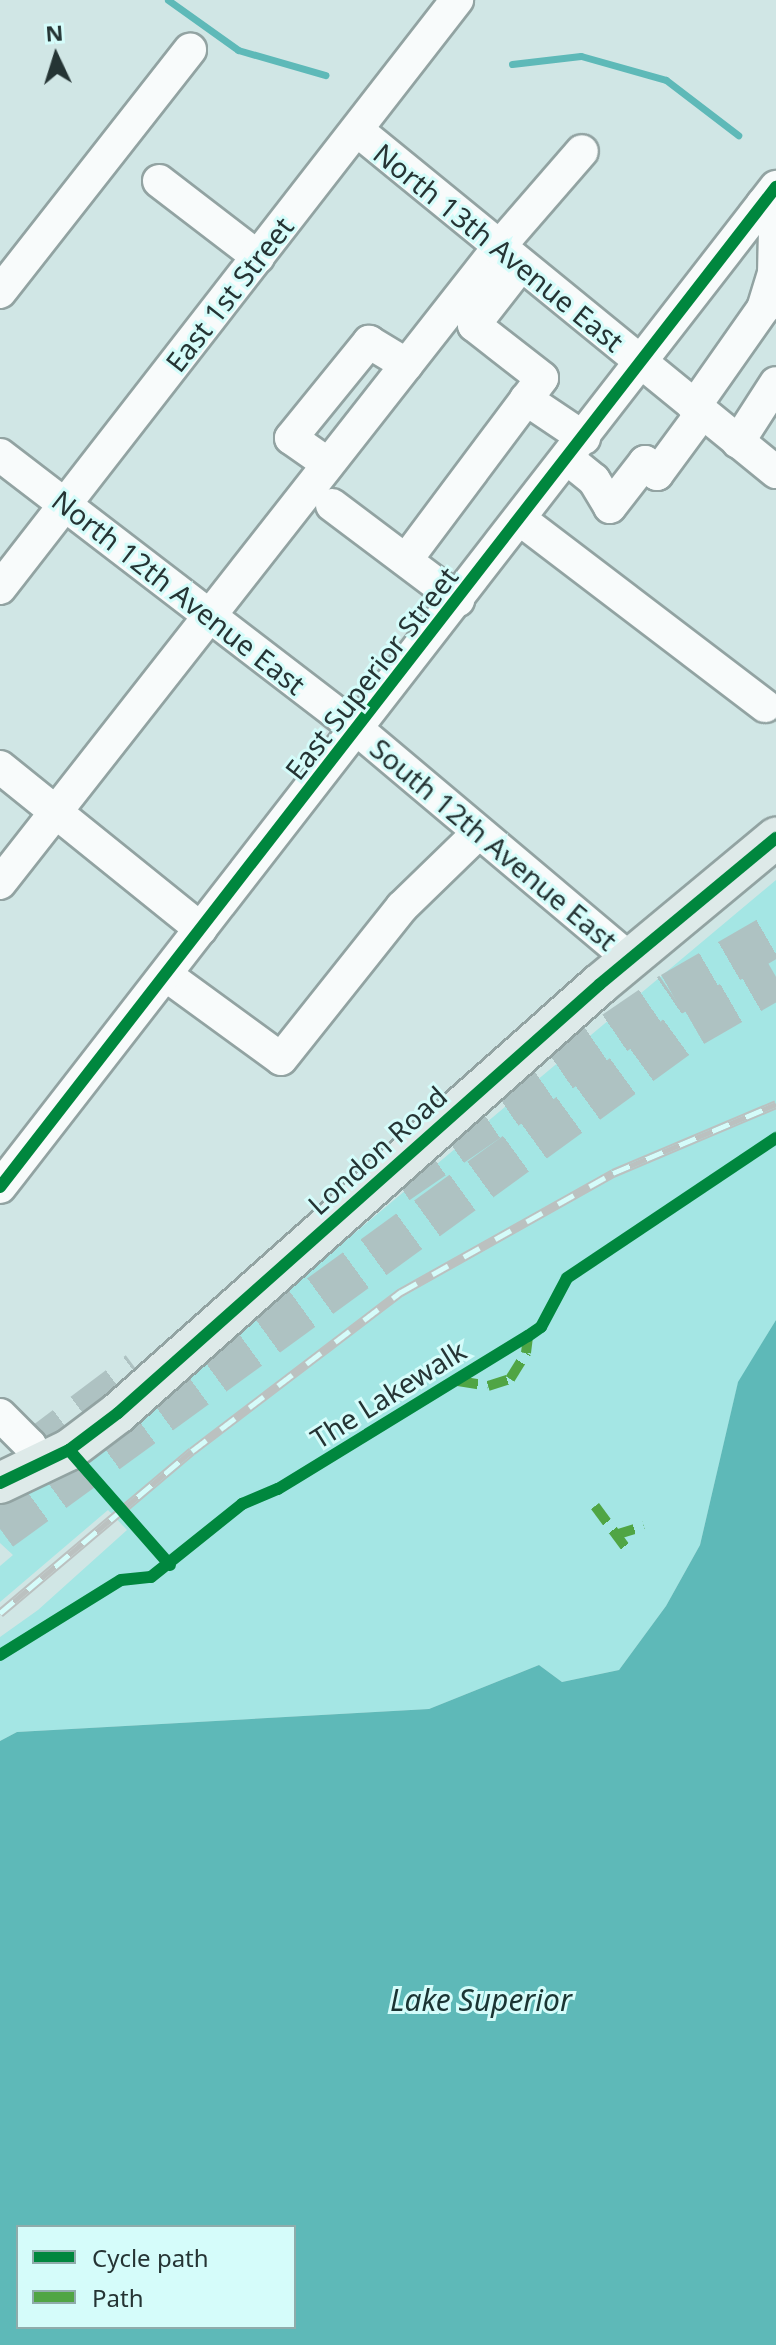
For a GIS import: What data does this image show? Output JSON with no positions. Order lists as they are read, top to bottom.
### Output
{
  "streets": {
    "main road": ["London Road"],
    "street": [
      "North 13th Avenue East",
      "East 1st Street",
      "North 12th Avenue East",
      "East Superior Street",
      "South 12th Avenue East"
    ],
    "cycle path": ["The Lakewalk"]
  },
  "crossings": [
    ["North 13th Avenue East", "East 1st Street"],
    ["North 13th Avenue East", "East Superior Street"],
    ["East 1st Street", "North 12th Avenue East"],
    ["North 12th Avenue East", "East Superior Street"],
    ["North 12th Avenue East", "South 12th Avenue East"],
    ["East Superior Street", "South 12th Avenue East"],
    ["South 12th Avenue East", "London Road"]
  ],
  "water": ["Lake Superior"],
  "legend": ["Cycle path", "Path"],
  "north": "top"
}
